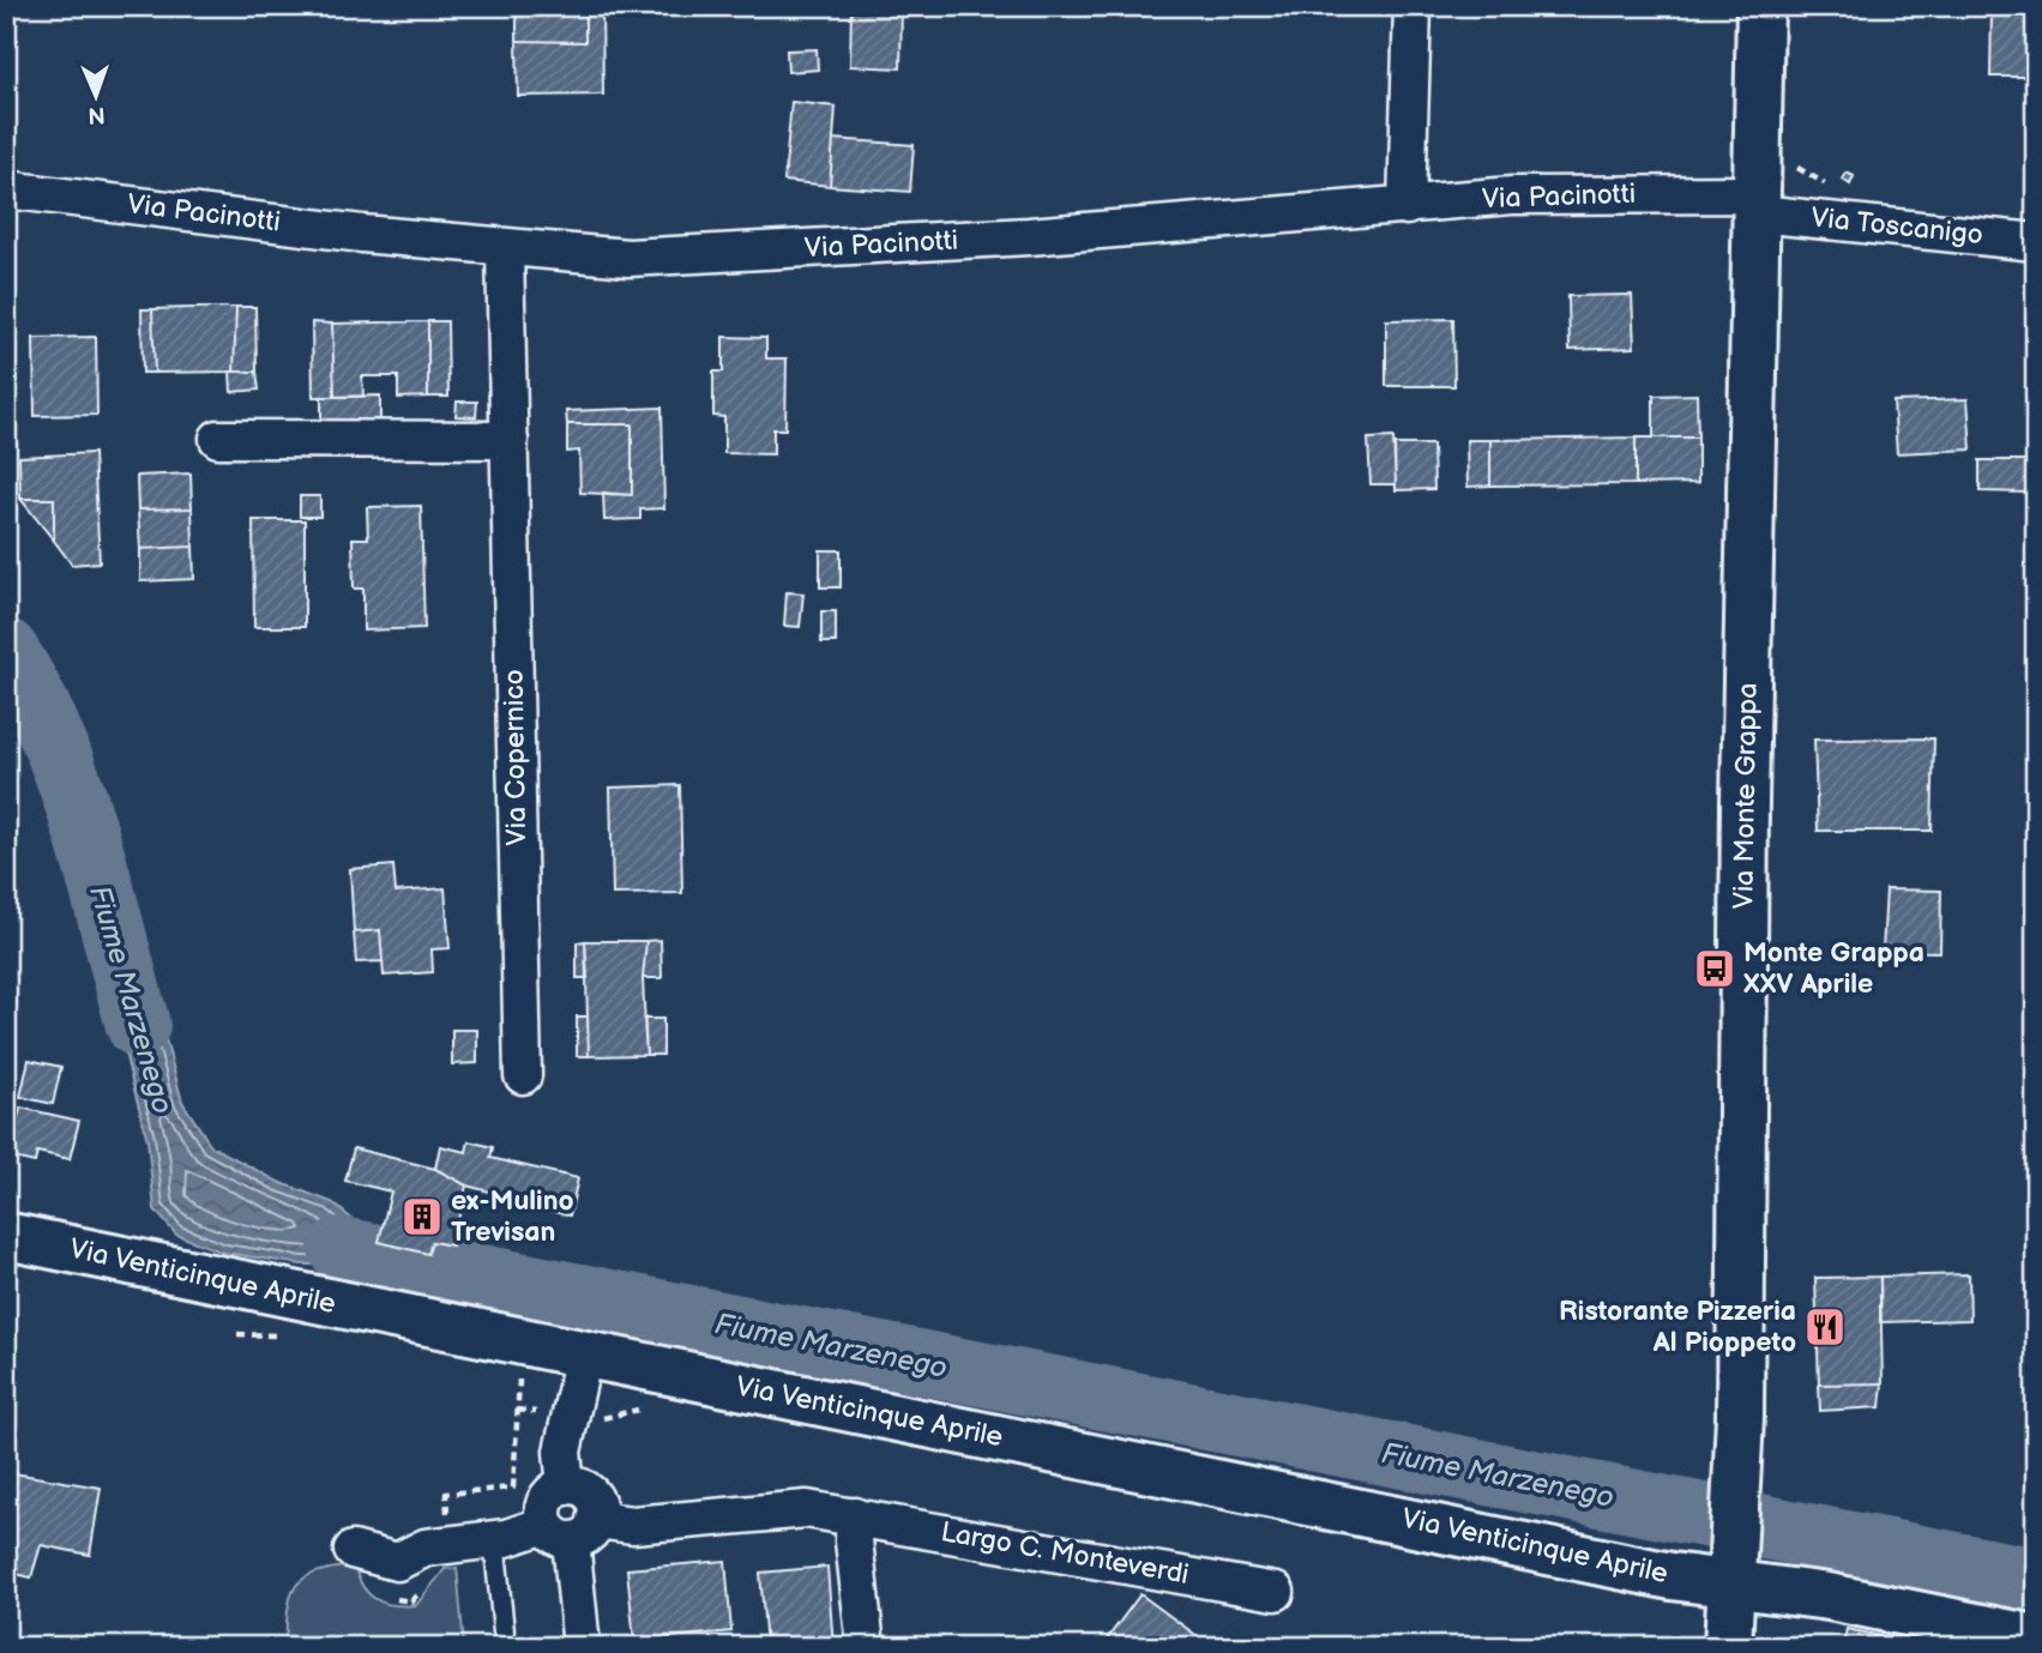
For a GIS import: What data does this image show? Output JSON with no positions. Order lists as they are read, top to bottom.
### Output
{
  "streets": {
    "main road": ["Via Monte Grappa", "Via Venticinque Aprile"],
    "street": [
      "Via Pacinotti",
      "Via Toscanigo",
      "Via Copernico",
      "Largo C. Monteverdi"
    ]
  },
  "crossings": [
    ["Via Pacinotti", "Via Toscanigo"],
    ["Via Pacinotti", "Via Copernico"],
    ["Via Pacinotti", "Via Monte Grappa"],
    ["Via Toscanigo", "Via Monte Grappa"],
    ["Via Monte Grappa", "Via Venticinque Aprile"]
  ],
  "water": ["Fiume Marzenego"],
  "places": {
    "bus stop": ["Monte Grappa XXV Aprile"],
    "building": ["ex-Mulino Trevisan"],
    "restaurant": ["Ristorante Pizzeria Al Pioppeto"]
  },
  "north": "bottom"
}
